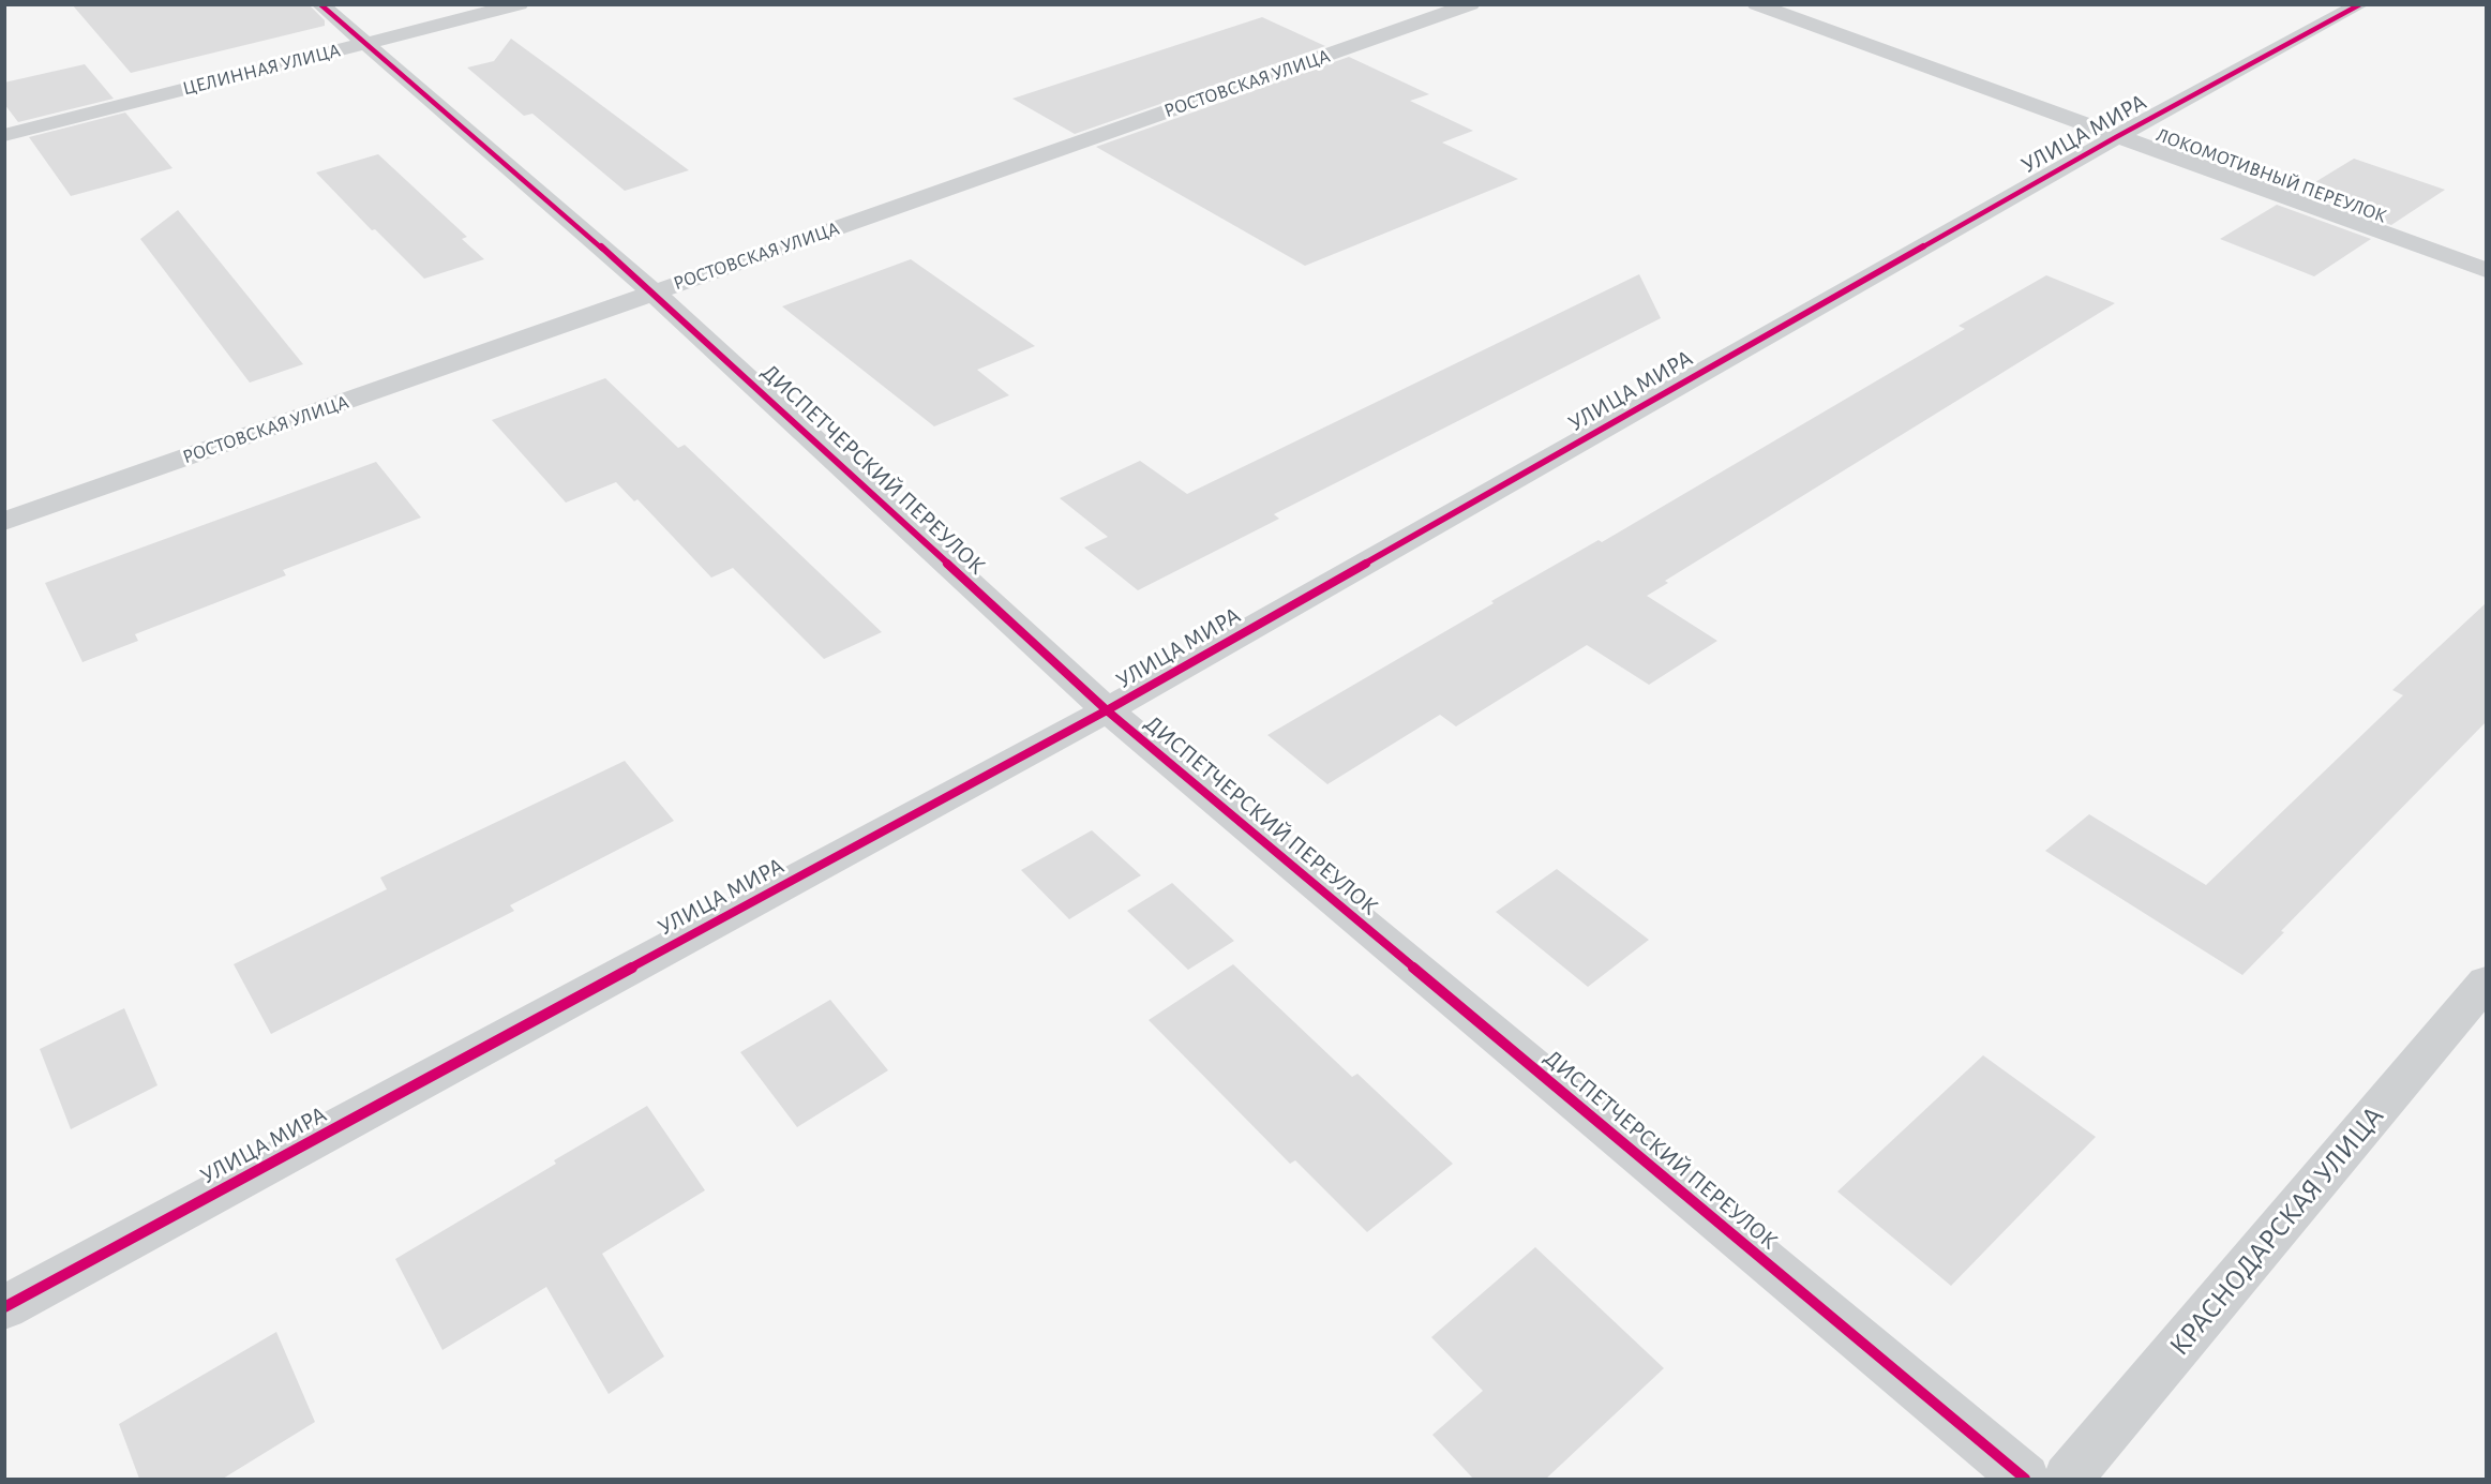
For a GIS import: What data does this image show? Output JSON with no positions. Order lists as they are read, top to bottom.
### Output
{
  "streets": {
    "street": [
      "ЦЕЛИННАЯ УЛИЦА",
      "РОСТОВСКАЯ УЛИЦА",
      "УЛИЦА МИРА",
      "ЛОКОМОТИВНЫЙ ПЕРЕУЛОК",
      "ДИСПЕТЧЕРСКИЙ ПЕРЕУЛОК",
      "КРАСНОДАРСКАЯ УЛИЦА"
    ]
  },
  "crossings": [
    ["ЦЕЛИННАЯ УЛИЦА", "ДИСПЕТЧЕРСКИЙ ПЕРЕУЛОК"],
    ["РОСТОВСКАЯ УЛИЦА", "ДИСПЕТЧЕРСКИЙ ПЕРЕУЛОК"],
    ["УЛИЦА МИРА", "ЛОКОМОТИВНЫЙ ПЕРЕУЛОК"],
    ["УЛИЦА МИРА", "ДИСПЕТЧЕРСКИЙ ПЕРЕУЛОК"]
  ]
}
